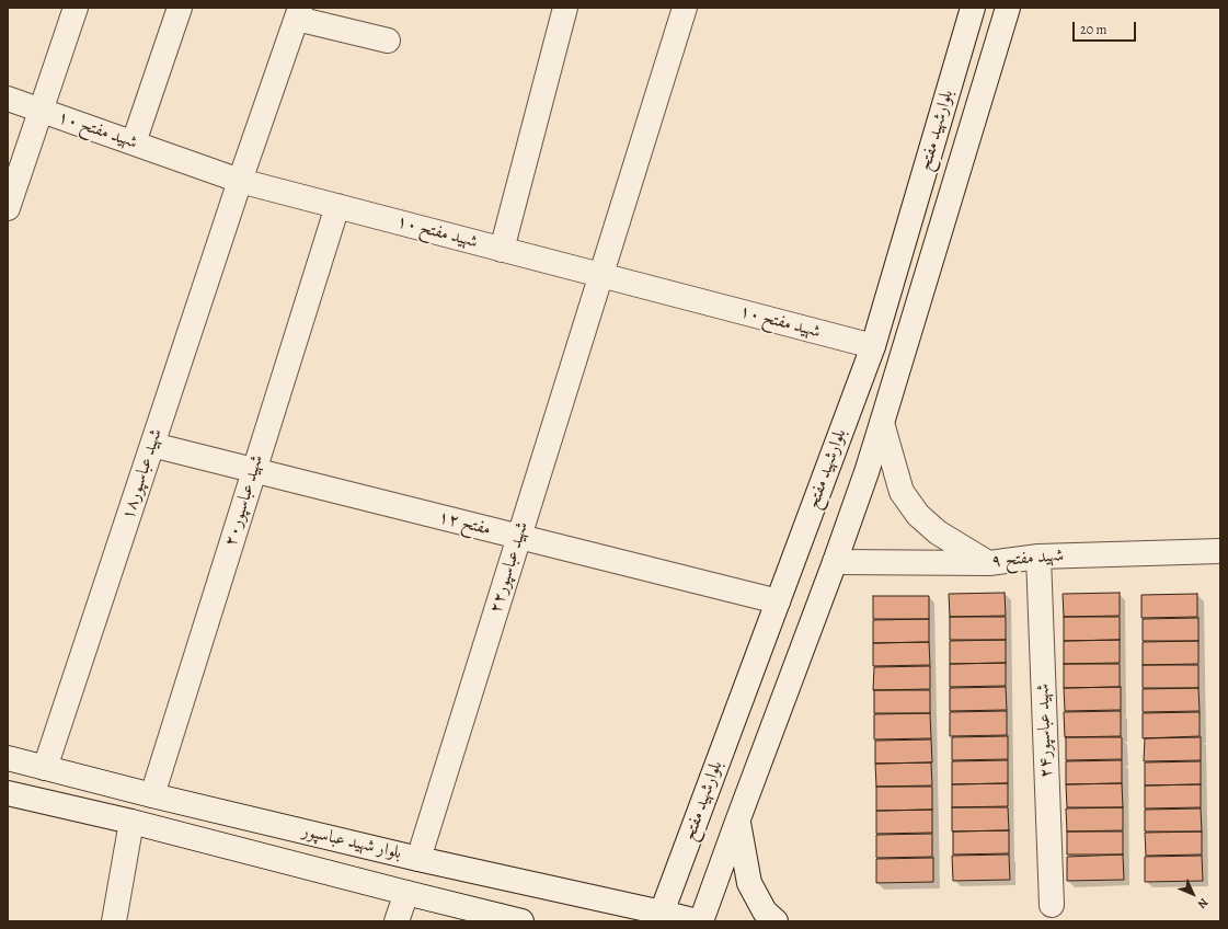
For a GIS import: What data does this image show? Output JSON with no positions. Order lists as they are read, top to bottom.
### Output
{
  "streets": {
    "street": [
      "شهید مفتح ۱۰",
      "بلوارشهید مفتح",
      "شهید عباسپور۱۸",
      "شهید عباسپور۲۰",
      "مفتح ۱۲",
      "شهید مفتح ۹",
      "شهید عباسپور۲۲",
      "شهید عباسپور۲۴",
      "بلوار شهید عباسپور"
    ]
  },
  "crossings": [
    ["شهید مفتح ۱۰", "بلوارشهید مفتح"],
    ["شهید مفتح ۱۰", "شهید عباسپور۱۸"],
    ["شهید مفتح ۱۰", "شهید عباسپور۲۰"],
    ["شهید مفتح ۱۰", "شهید عباسپور۲۲"],
    ["بلوارشهید مفتح", "مفتح ۱۲"],
    ["بلوارشهید مفتح", "شهید مفتح ۹"],
    ["بلوارشهید مفتح", "بلوار شهید عباسپور"],
    ["شهید عباسپور۱۸", "مفتح ۱۲"],
    ["شهید عباسپور۱۸", "بلوار شهید عباسپور"],
    ["شهید عباسپور۲۰", "مفتح ۱۲"],
    ["شهید عباسپور۲۰", "بلوار شهید عباسپور"],
    ["مفتح ۱۲", "شهید عباسپور۲۲"],
    ["شهید مفتح ۹", "شهید عباسپور۲۴"],
    ["شهید عباسپور۲۲", "بلوار شهید عباسپور"]
  ],
  "scale_bar": "20 m",
  "north": "bottom right"
}
